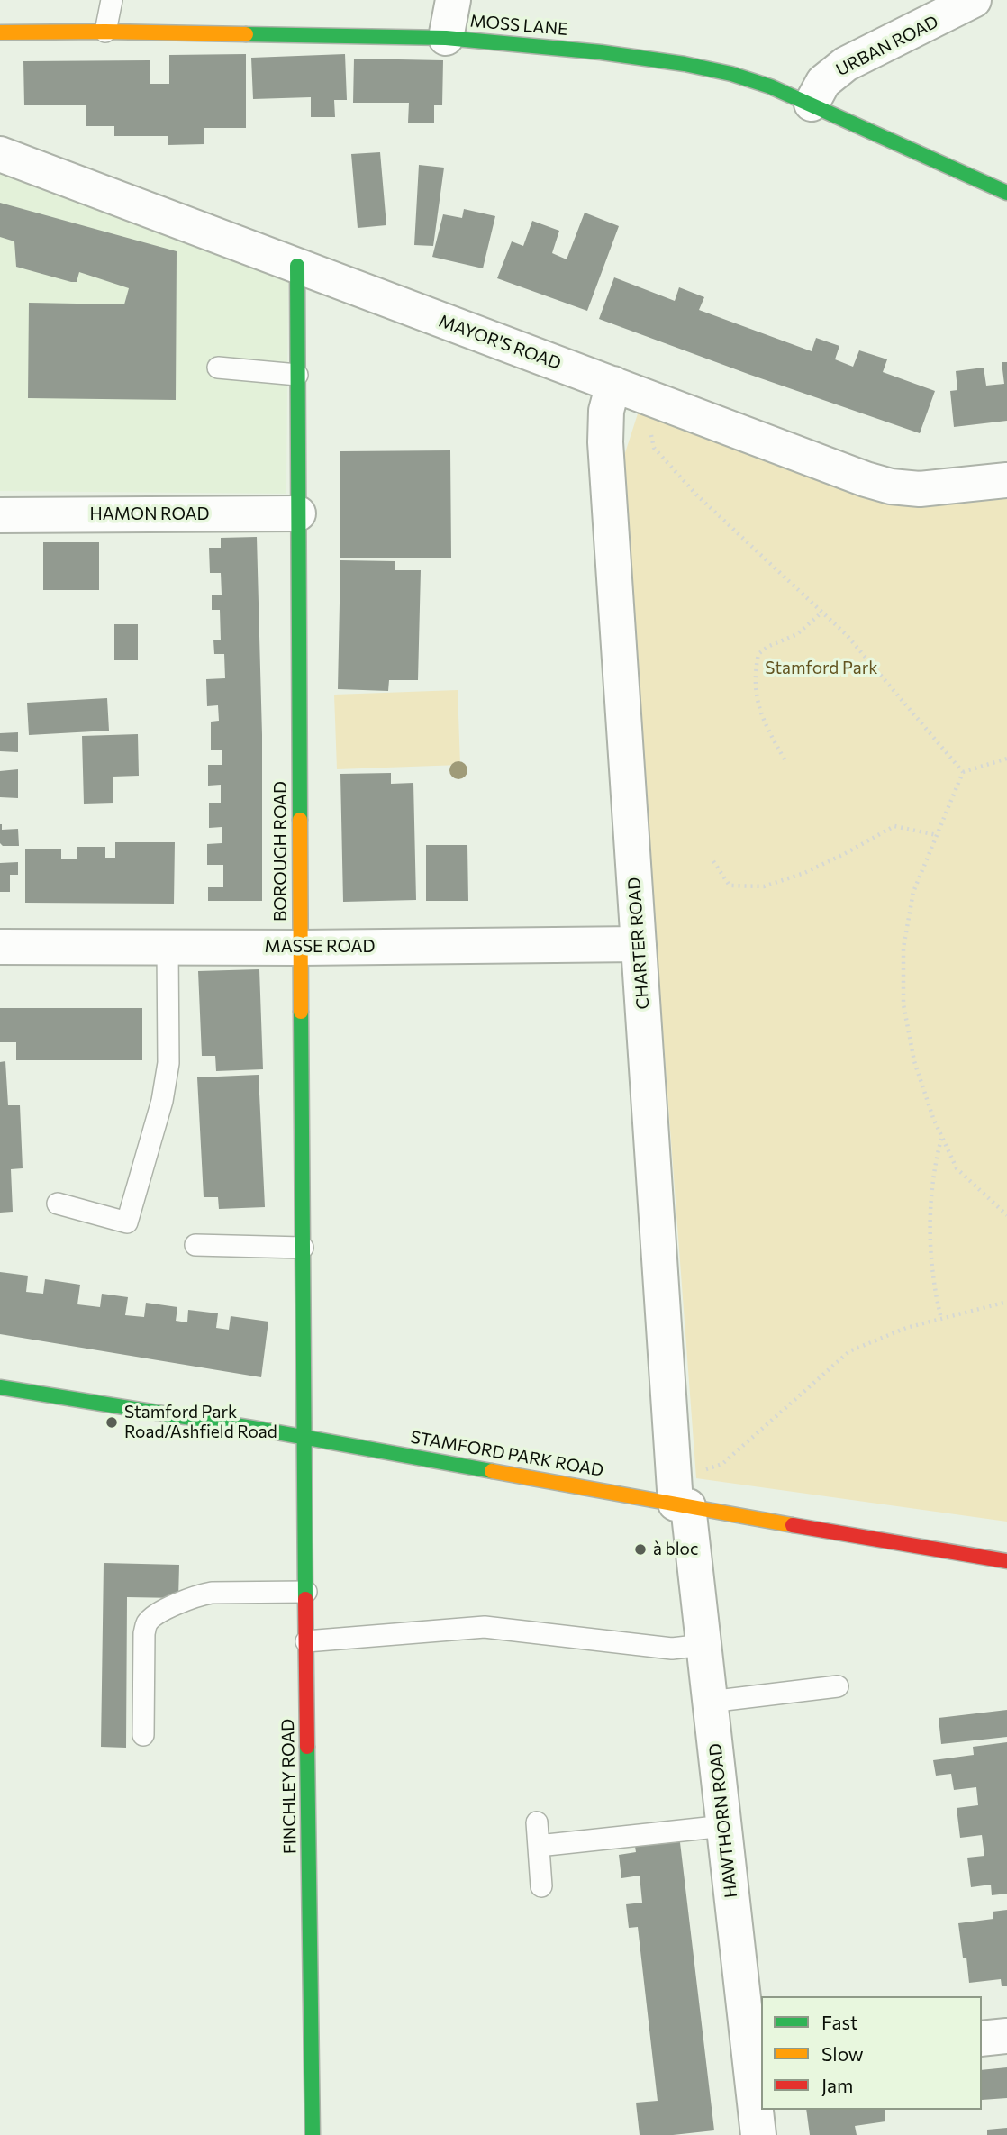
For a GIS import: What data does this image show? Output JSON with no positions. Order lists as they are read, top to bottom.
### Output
{
  "streets": {
    "street": [
      "MOSS LANE",
      "URBAN ROAD",
      "MAYOR'S ROAD",
      "HAMON ROAD",
      "BOROUGH ROAD",
      "CHARTER ROAD",
      "MASSE ROAD",
      "STAMFORD PARK ROAD",
      "FINCHLEY ROAD",
      "HAWTHORN ROAD"
    ]
  },
  "crossings": [
    ["MOSS LANE", "URBAN ROAD"],
    ["MAYOR'S ROAD", "BOROUGH ROAD"],
    ["MAYOR'S ROAD", "CHARTER ROAD"],
    ["HAMON ROAD", "BOROUGH ROAD"],
    ["BOROUGH ROAD", "MASSE ROAD"],
    ["BOROUGH ROAD", "STAMFORD PARK ROAD"],
    ["BOROUGH ROAD", "FINCHLEY ROAD"],
    ["CHARTER ROAD", "MASSE ROAD"],
    ["CHARTER ROAD", "STAMFORD PARK ROAD"],
    ["CHARTER ROAD", "HAWTHORN ROAD"],
    ["STAMFORD PARK ROAD", "FINCHLEY ROAD"],
    ["STAMFORD PARK ROAD", "HAWTHORN ROAD"]
  ],
  "parks": ["Stamford Park"],
  "places": ["Stamford Park Road/Ashfield Road", "à bloc"],
  "legend": ["Fast", "Slow", "Jam"]
}
